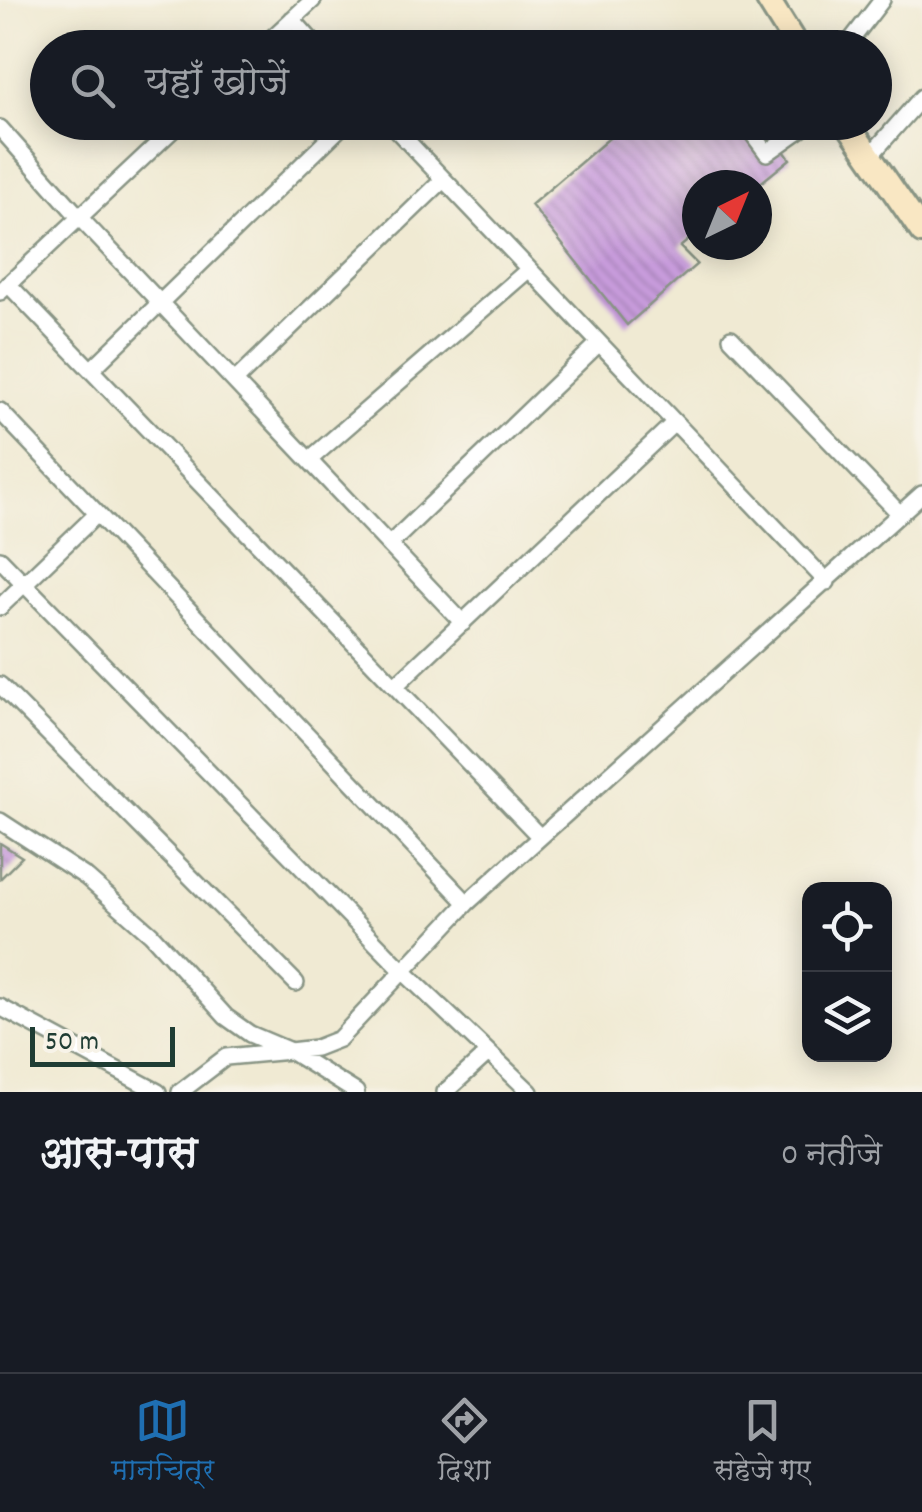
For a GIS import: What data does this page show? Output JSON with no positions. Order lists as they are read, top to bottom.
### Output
{
  "scale_bar": "50 m",
  "north": "top right",
  "page": {
    "search": "यहाँ खोजें",
    "scale": "50 m",
    "heading": ["आस-पास", "0 नतीजे"],
    "nav": ["मानचित्र", "दिशा", "सहेजे गए"]
  }
}
